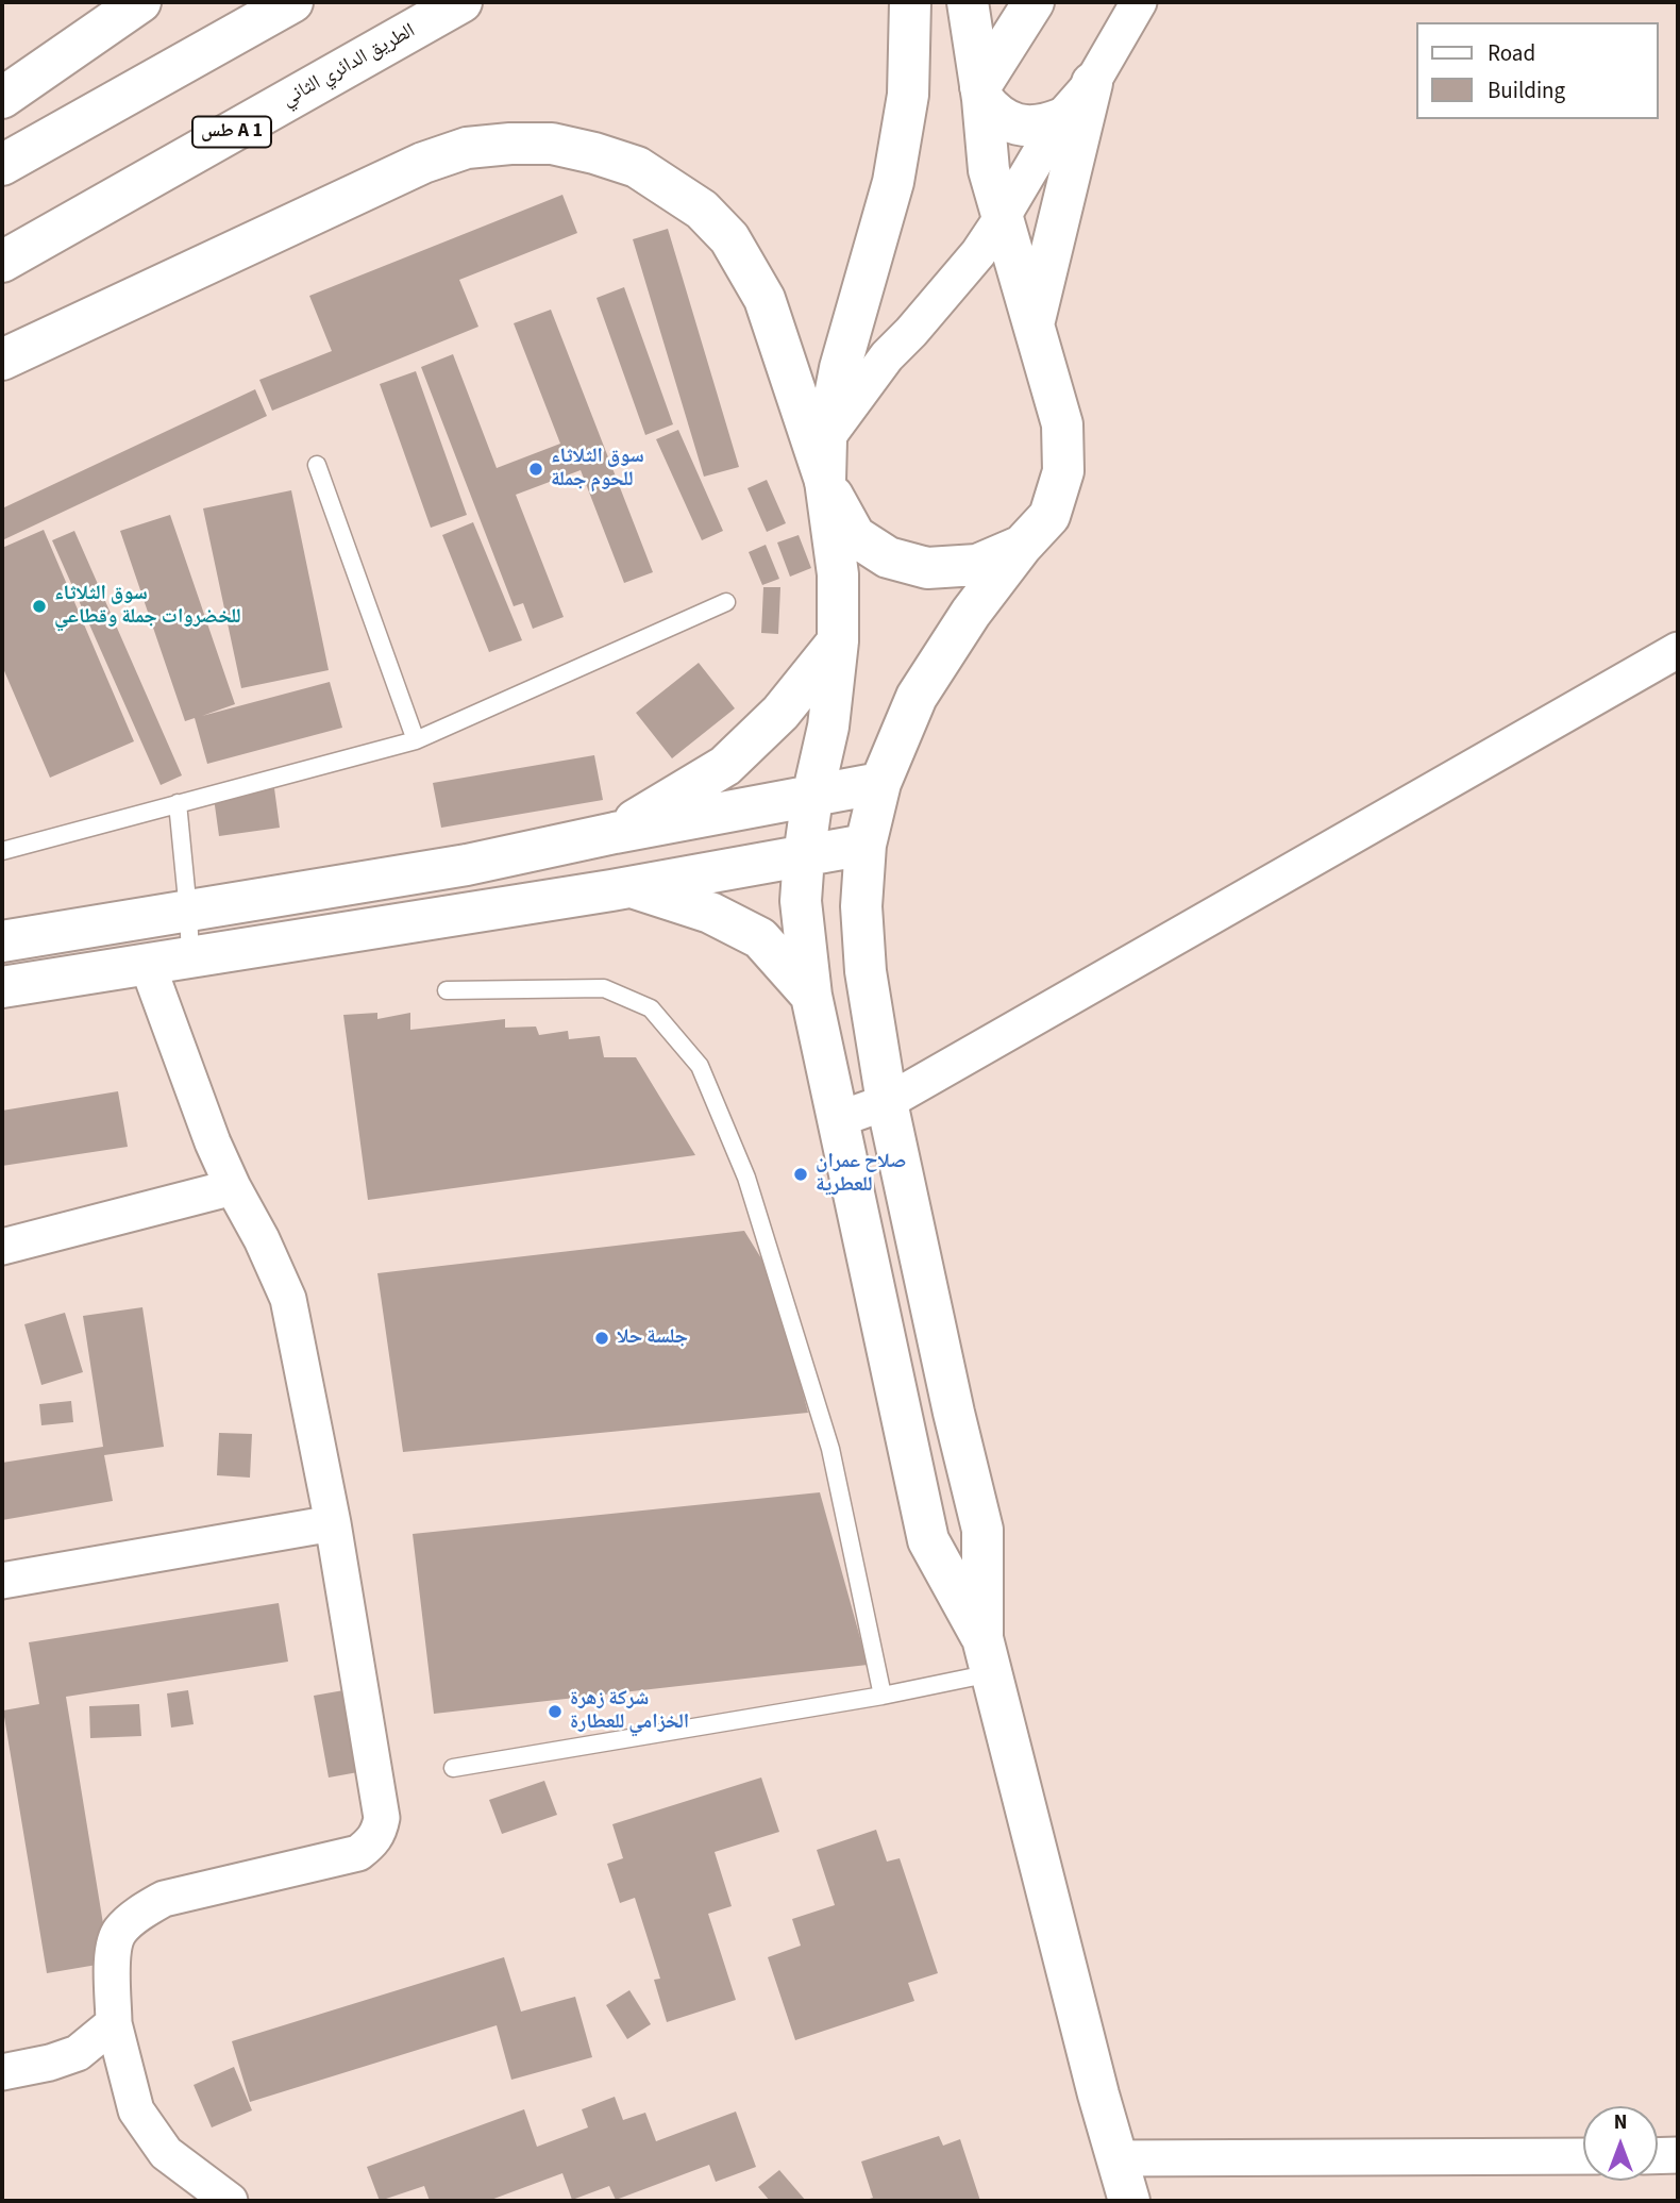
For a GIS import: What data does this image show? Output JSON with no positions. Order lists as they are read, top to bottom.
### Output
{
  "streets": {
    "main road": ["الطريق الدائري الثاني", "طس A 1"]
  },
  "places": [
    "سوق الثلاثاء للحوم جملة",
    "سوق الثلاثاء للخضروات جملة وقطاعي",
    "صلاح عمران للعطرية",
    "جلسة حلا",
    "شركة زهرة الخزامي للعطارة"
  ],
  "legend": ["Road", "Building"],
  "north": "top"
}
